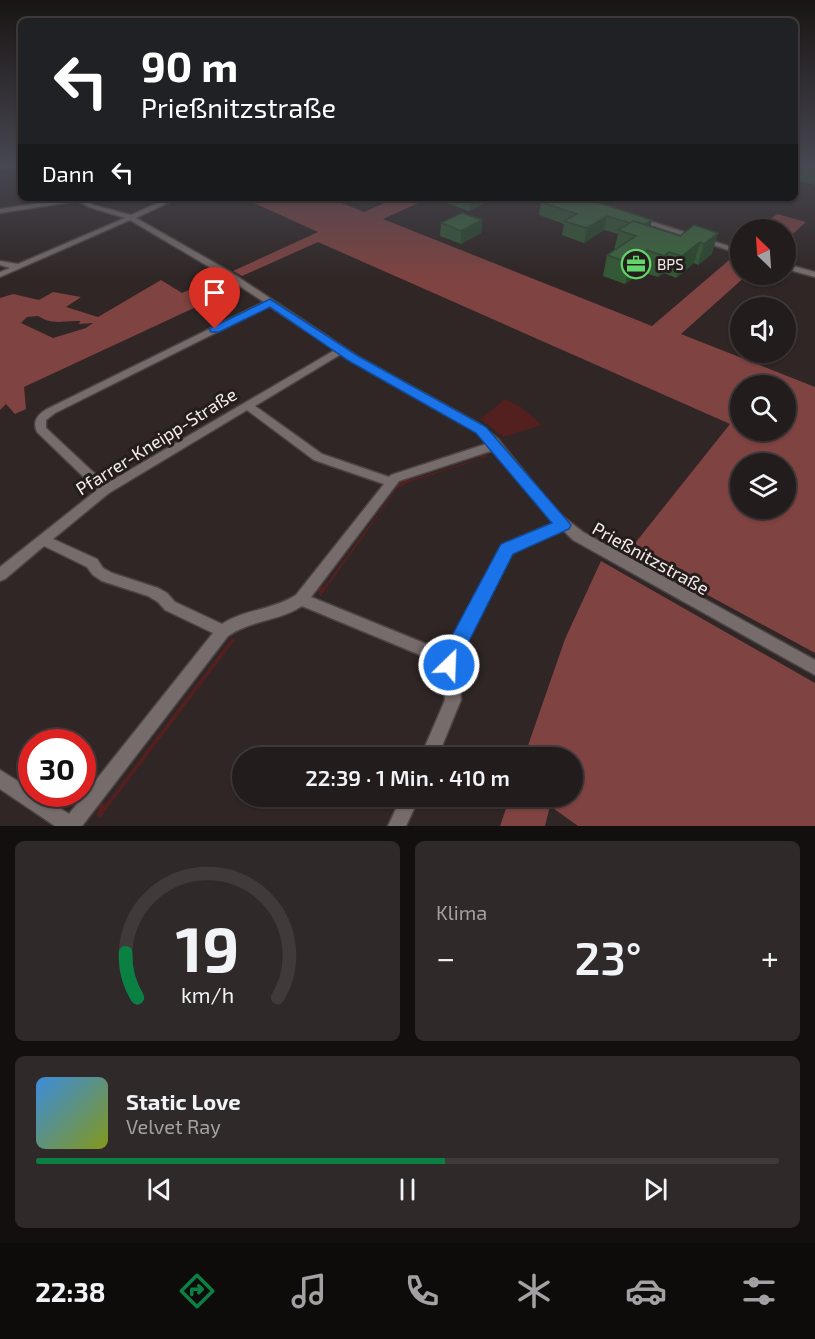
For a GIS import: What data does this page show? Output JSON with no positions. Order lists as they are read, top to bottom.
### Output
{
  "streets": {
    "street": ["Pfarrer-Kneipp-Straße", "Prießnitzstraße"]
  },
  "crossings": [
    ["Pfarrer-Kneipp-Straße", "Prießnitzstraße"]
  ],
  "places": {
    "office": ["BPS"]
  },
  "north": "top left",
  "page": {
    "turn": ["90 m", "Prießnitzstraße"],
    "then": "Dann",
    "limit": "30",
    "trip": "22:39 · 1 Min. · 410 m",
    "tile": "Klima",
    "heat": ["−", "23°", "+"],
    "song": ["Static Love", "Velvet Ray"],
    "tabs": "22:38",
    "gauge": ["19", "km/h"]
  }
}
